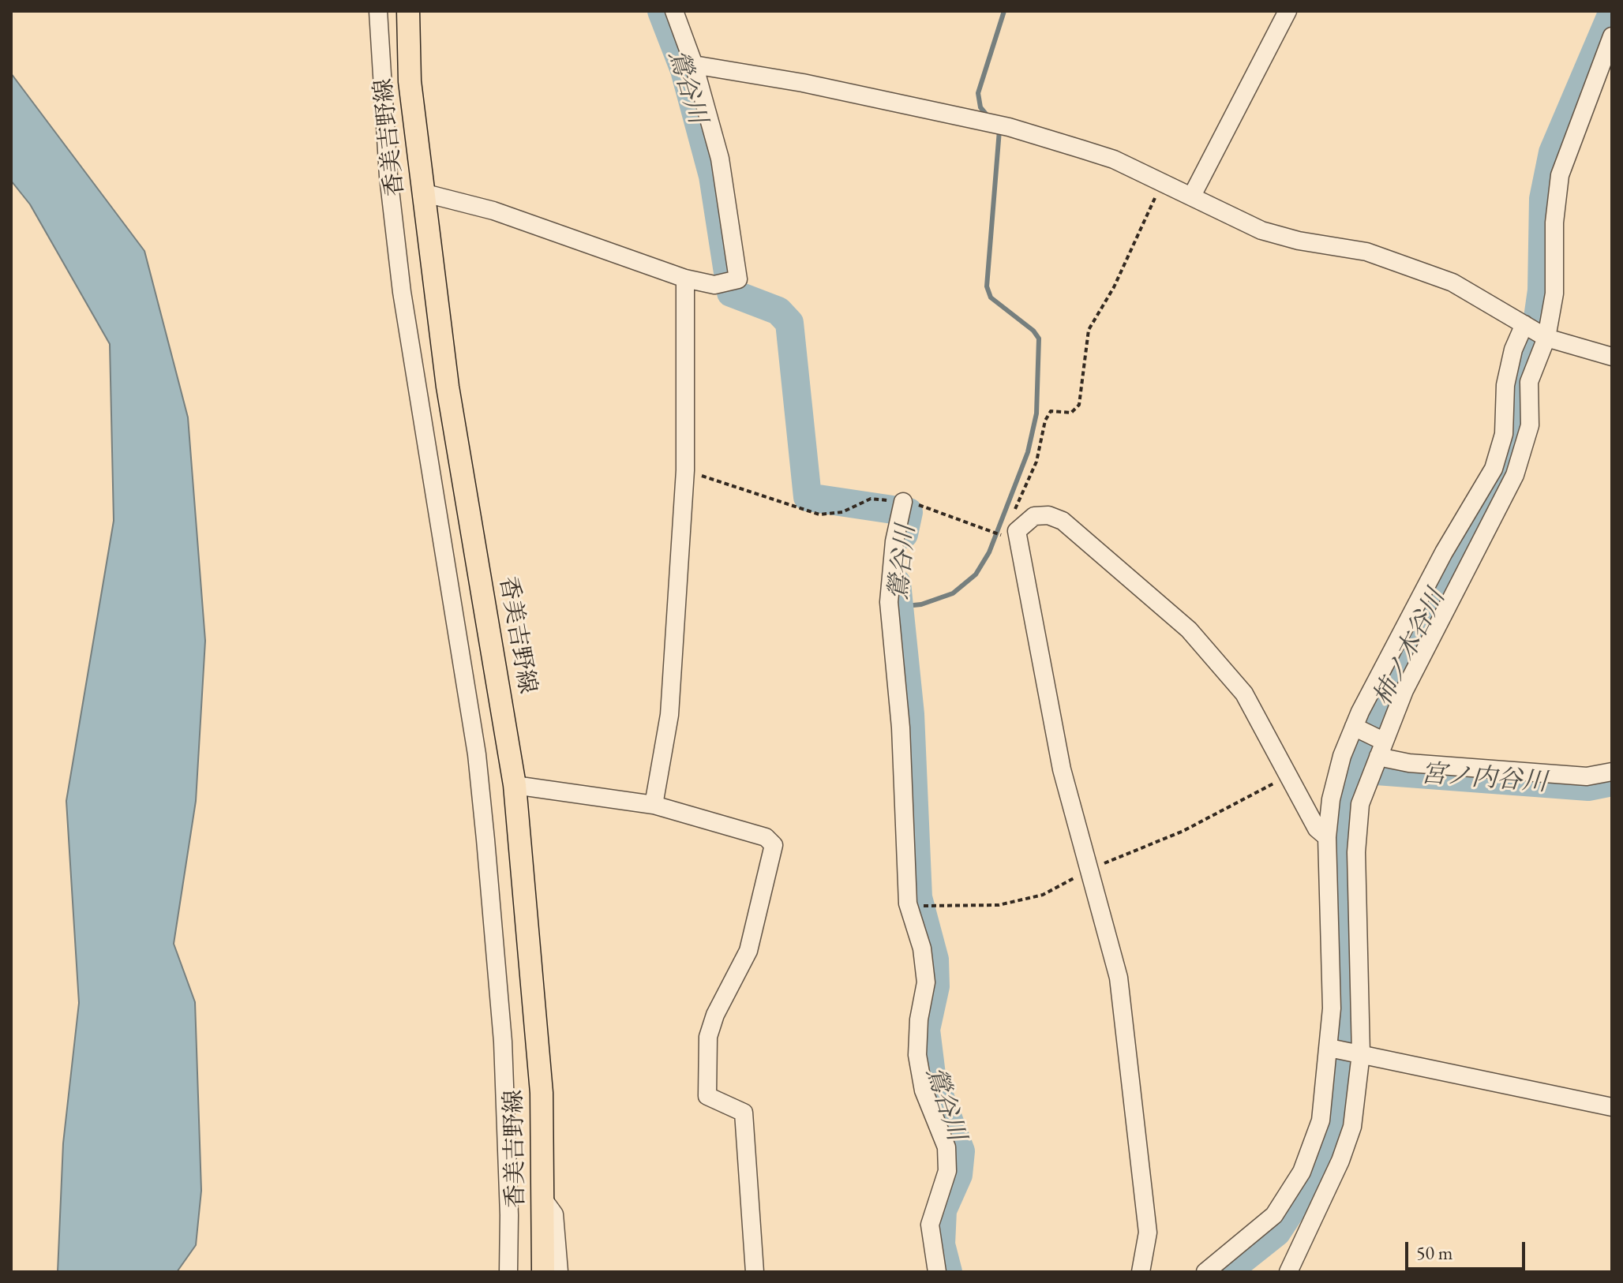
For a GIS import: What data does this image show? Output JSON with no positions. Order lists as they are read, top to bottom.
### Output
{
  "streets": {
    "main road": ["香美吉野線"]
  },
  "water": ["鶯谷川", "柿ノ木谷川", "宮ノ内谷川"],
  "scale_bar": "50 m"
}
